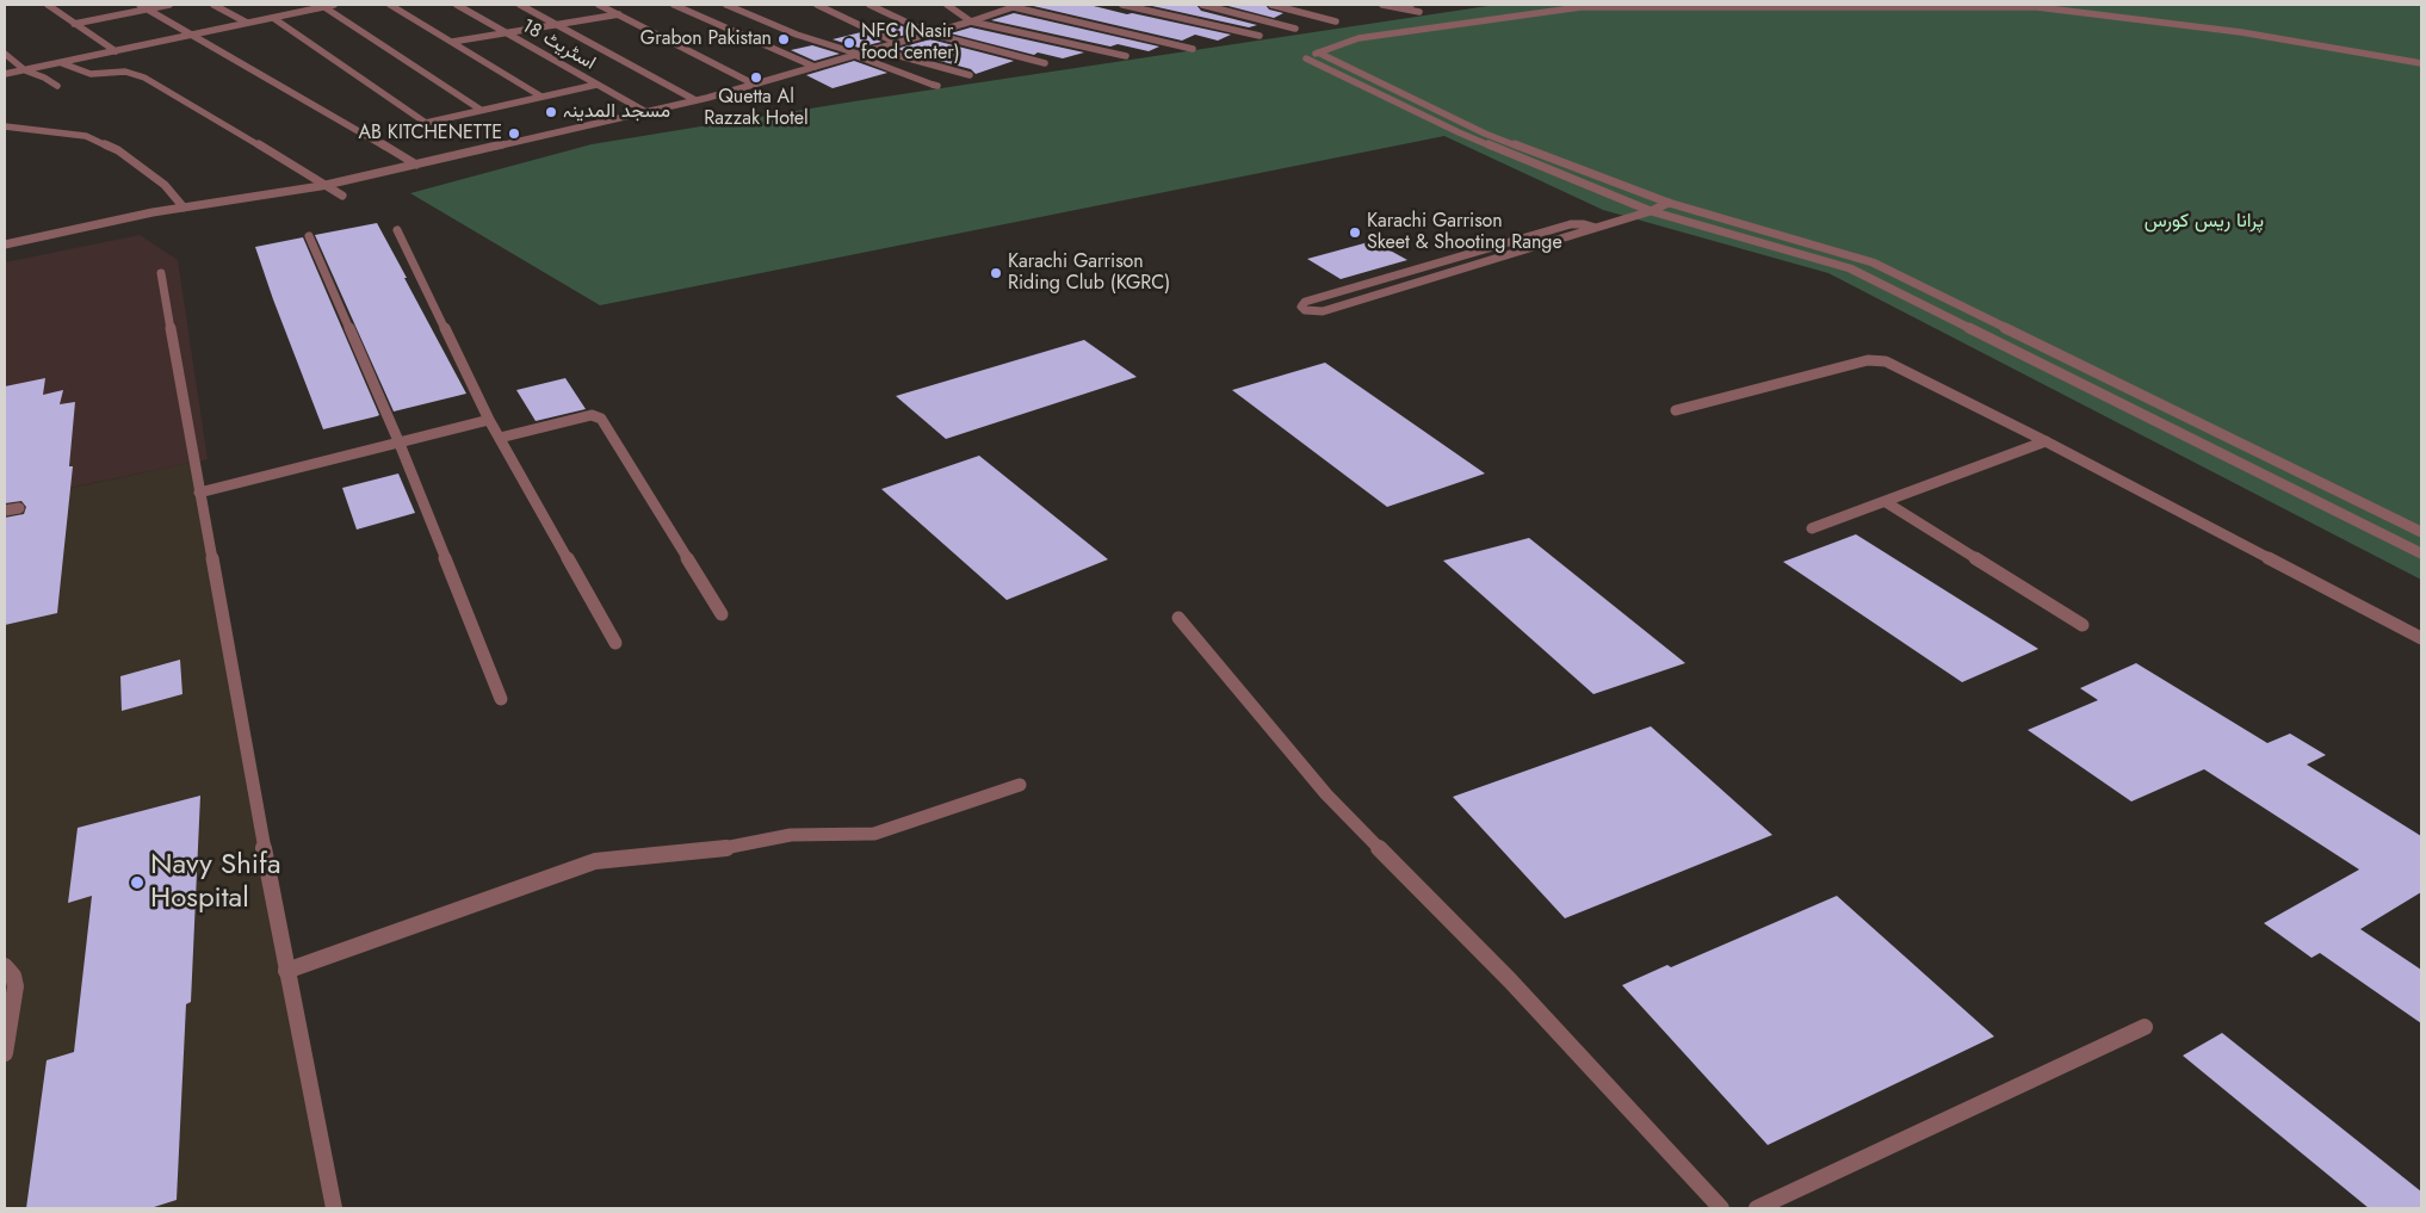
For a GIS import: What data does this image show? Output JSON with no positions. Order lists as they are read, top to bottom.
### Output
{
  "streets": {
    "street": ["اسٹریٹ 18"]
  },
  "parks": ["پرانا ریس کورس"],
  "places": [
    "Grabon Pakistan",
    "NFC (Nasir food center)",
    "Quetta Al Razzak Hotel",
    "مسجد المدینہ",
    "AB KITCHENETTE",
    "Karachi Garrison Skeet & Shooting Range",
    "Karachi Garrison Riding Club (KGRC)",
    "Navy Shifa Hospital"
  ]
}
